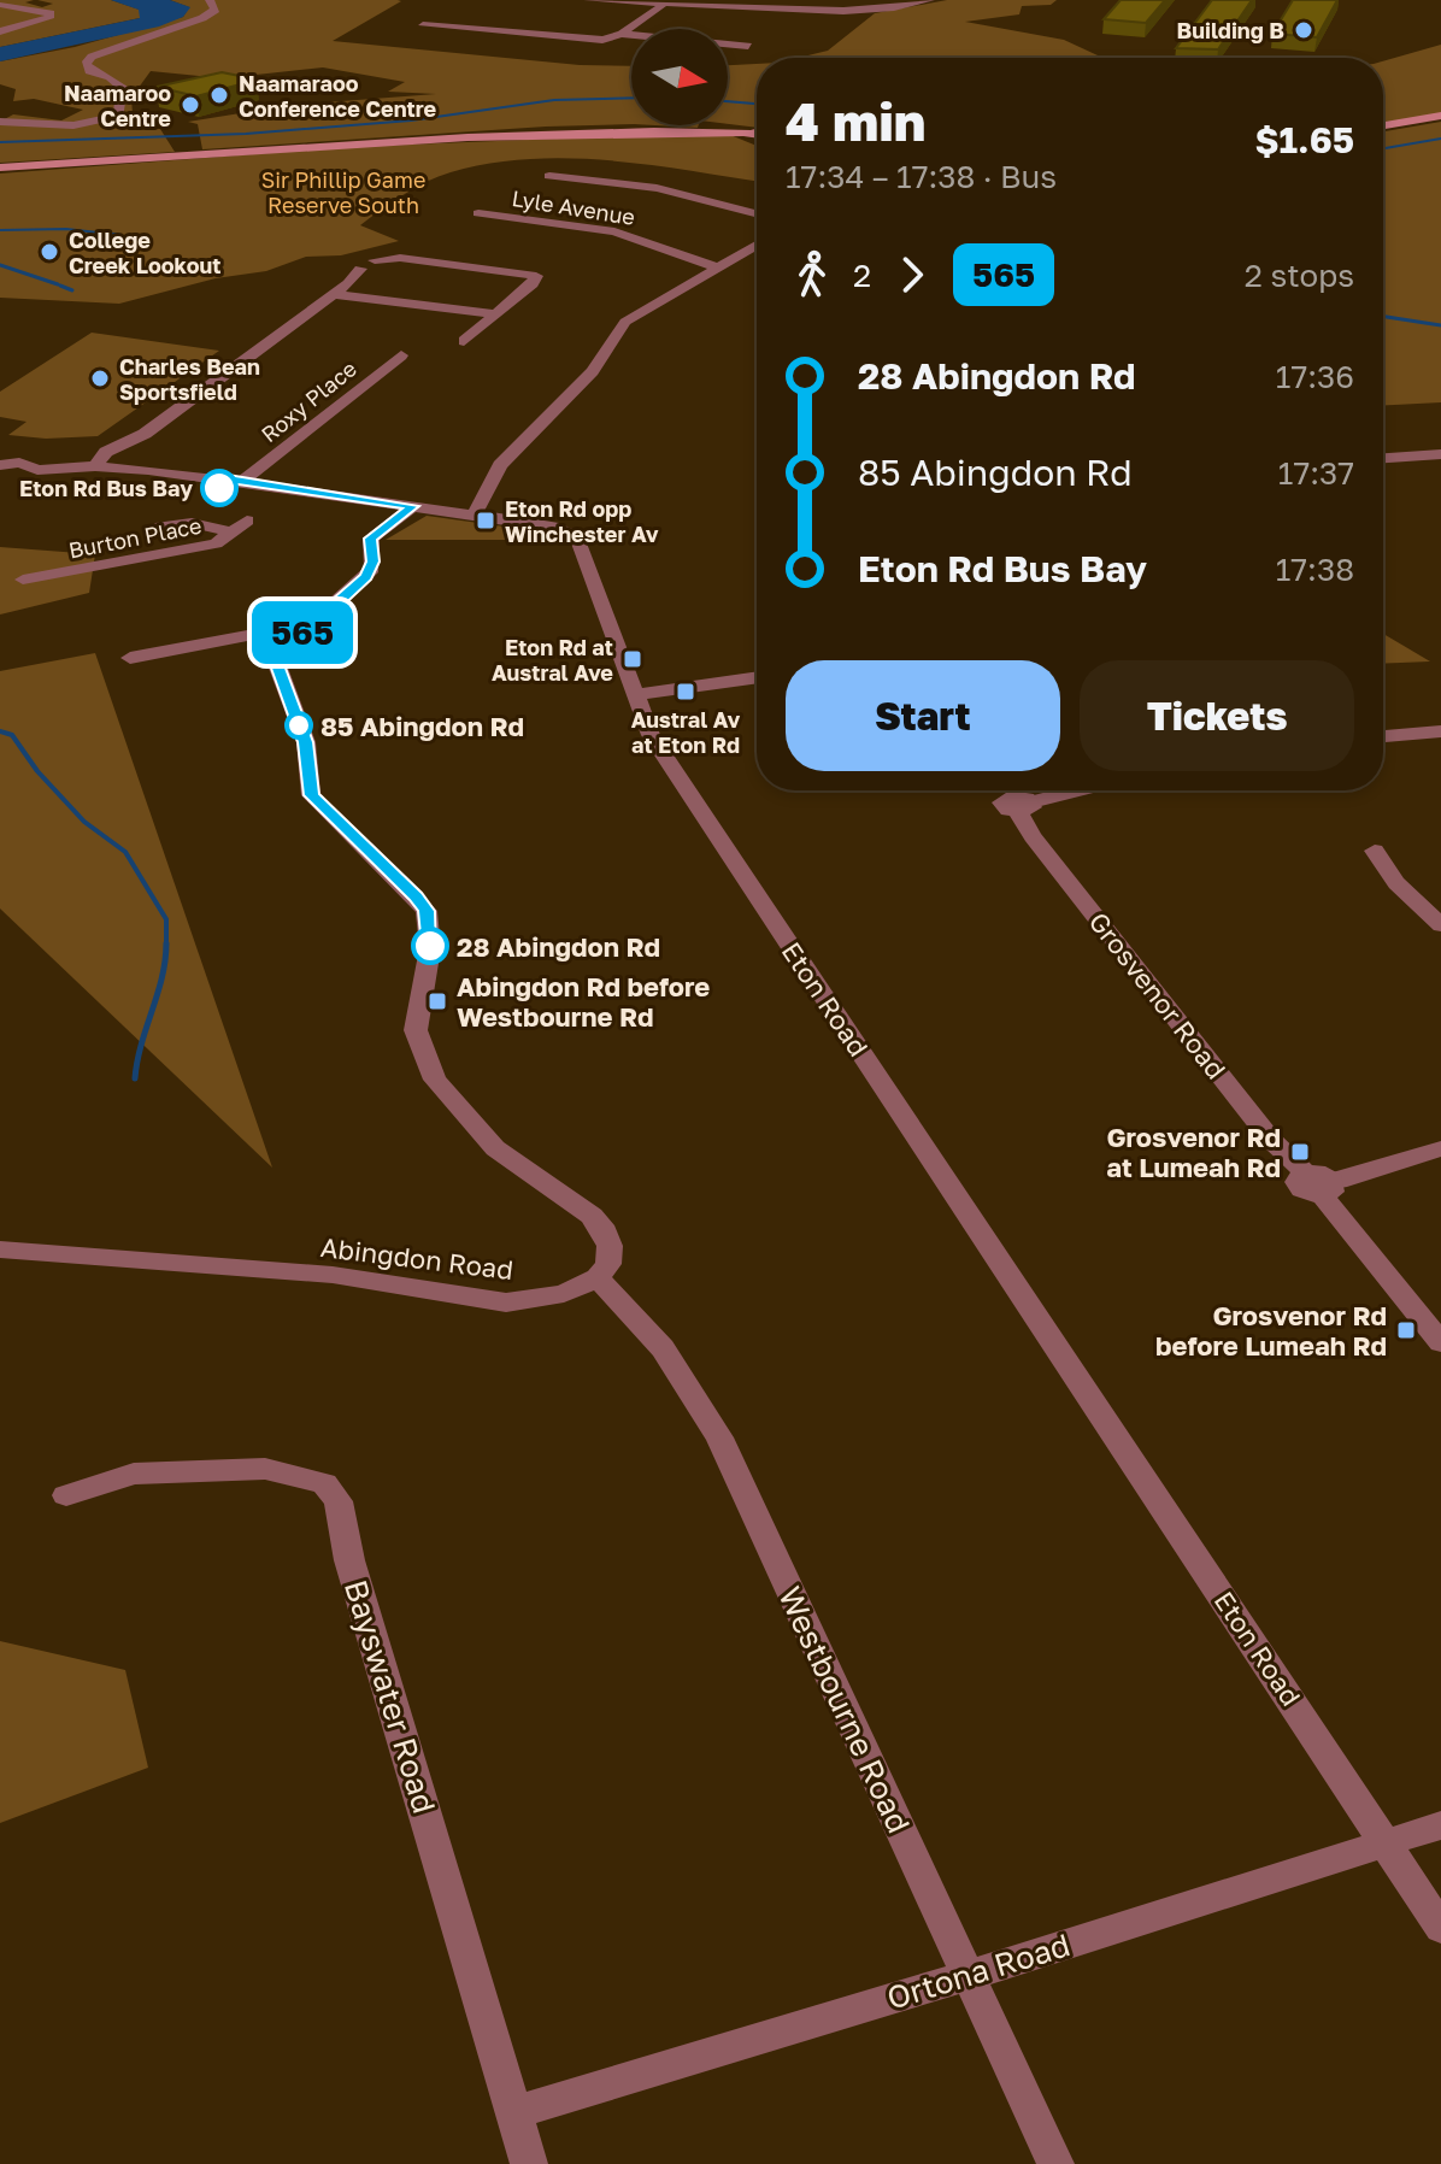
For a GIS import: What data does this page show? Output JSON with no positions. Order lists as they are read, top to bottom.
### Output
{
  "streets": {
    "street": [
      "Lyle Avenue",
      "Roxy Place",
      "Burton Place",
      "Grosvenor Road",
      "Eton Road",
      "Abingdon Road",
      "Bayswater Road",
      "Westbourne Road",
      "Ortona Road"
    ]
  },
  "crossings": [
    ["Roxy Place", "Eton Road"],
    ["Eton Road", "Ortona Road"],
    ["Abingdon Road", "Westbourne Road"],
    ["Bayswater Road", "Ortona Road"],
    ["Westbourne Road", "Ortona Road"]
  ],
  "parks": ["Sir Phillip Game Reserve South"],
  "places": {
    "other": [
      "Building B",
      "Naamaraoo Conference Centre",
      "Naamaroo Centre",
      "College Creek Lookout",
      "Charles Bean Sportsfield",
      "Eton Rd Bus Bay",
      "85 Abingdon Rd",
      "28 Abingdon Rd"
    ],
    "transit": [
      "Eton Rd opp Winchester Av",
      "Eton Rd at Austral Ave",
      "Austral Av at Eton Rd",
      "Abingdon Rd before Westbourne Rd",
      "Grosvenor Rd at Lumeah Rd",
      "Grosvenor Rd before Lumeah Rd"
    ]
  },
  "lines": ["bus line 565"],
  "north": "right",
  "page": {
    "on_map": "565",
    "heading": ["4 min", "17:34 – 17:38 · Bus", "$1.65"],
    "legs": ["2", "565", "2 stops"],
    "list": [
      {
        "name": "28 Abingdon Rd",
        "value": "17:36"
      },
      {
        "name": "85 Abingdon Rd",
        "value": "17:37"
      },
      {
        "name": "Eton Rd Bus Bay",
        "value": "17:38"
      }
    ],
    "buttons": ["Start", "Tickets"]
  }
}
